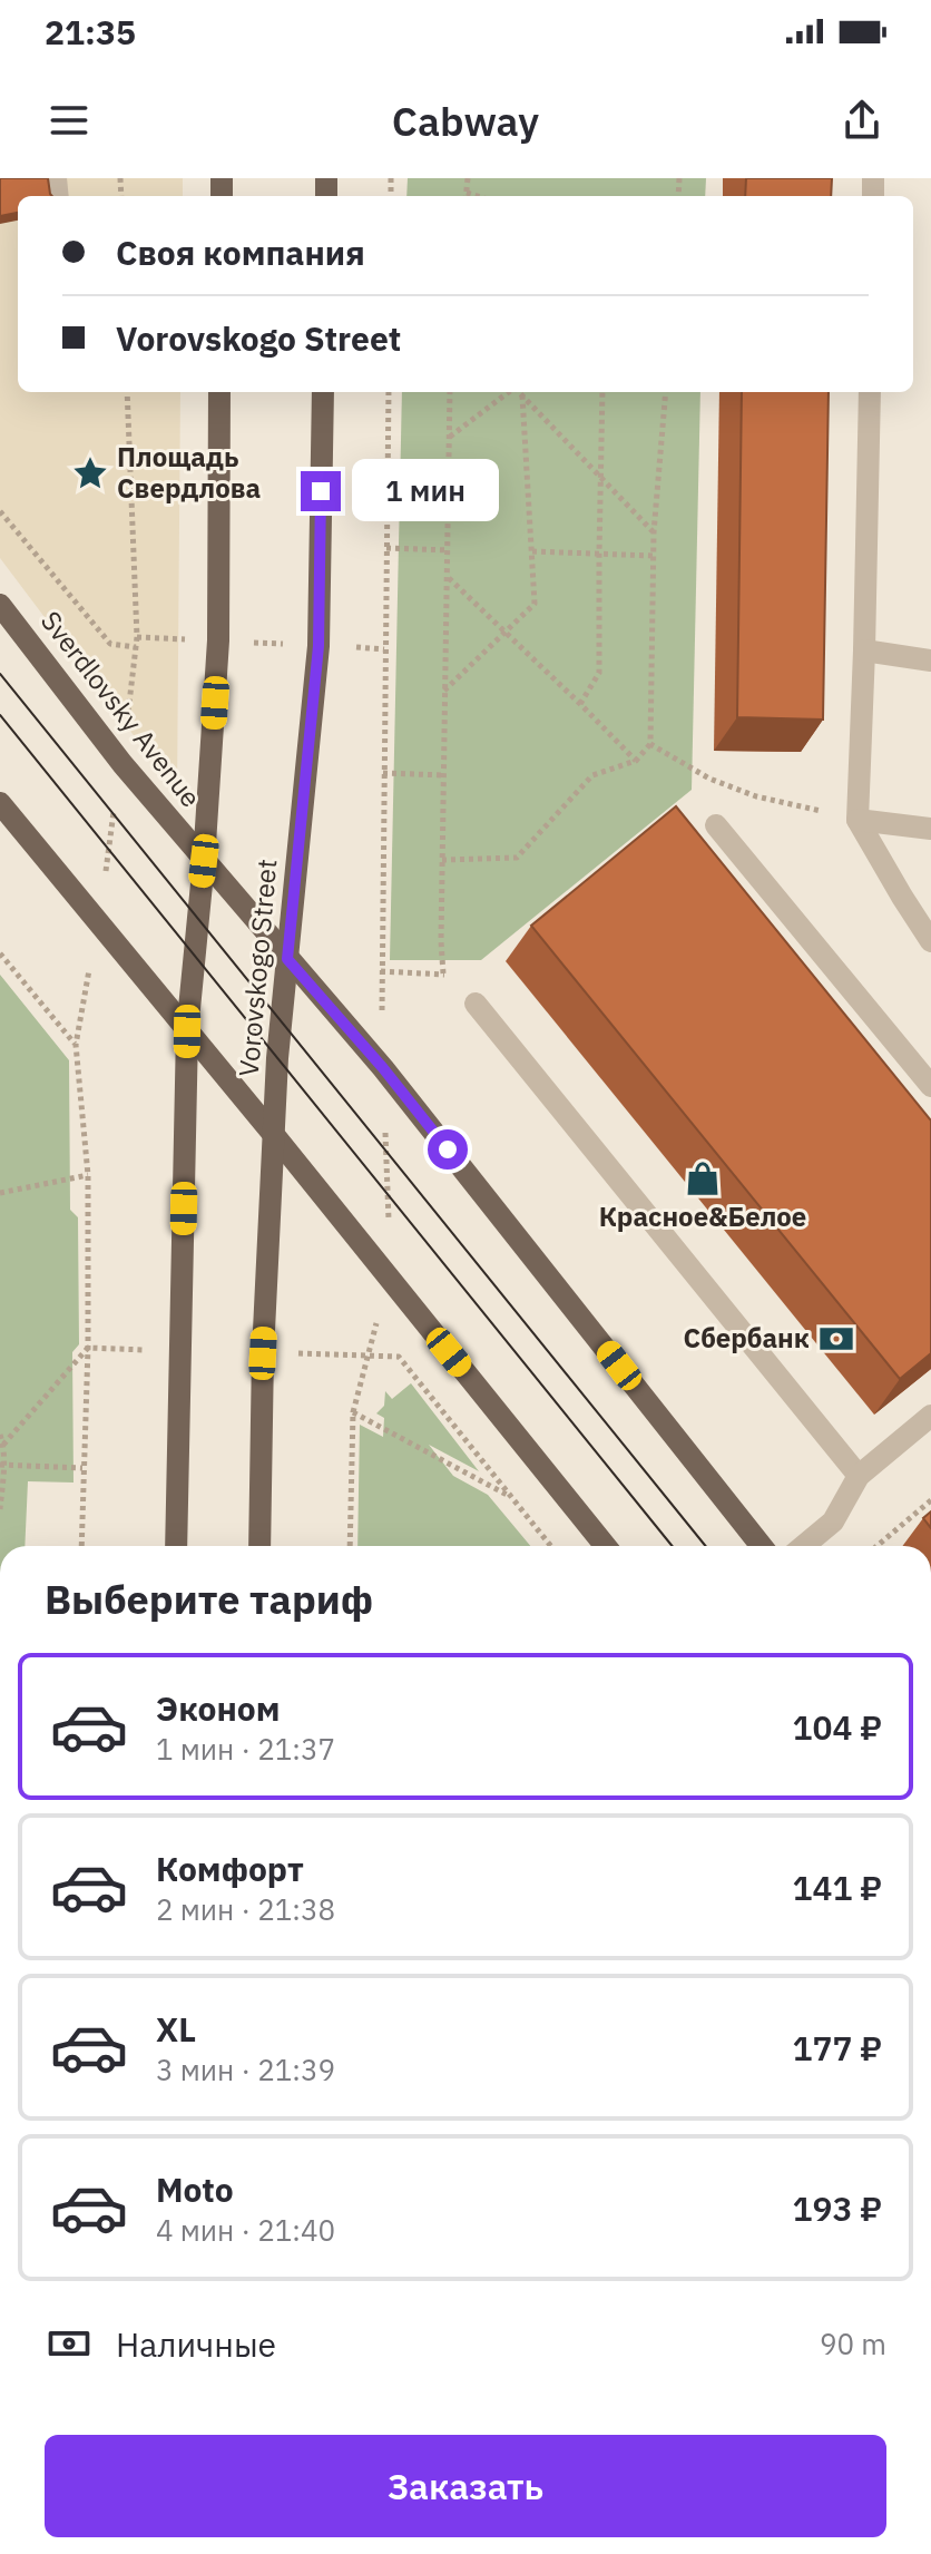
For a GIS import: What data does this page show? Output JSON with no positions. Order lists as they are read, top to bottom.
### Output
{
  "streets": {
    "main road": ["Sverdlovsky Avenue", "Vorovskogo Street"]
  },
  "crossings": [
    ["Sverdlovsky Avenue", "Vorovskogo Street"]
  ],
  "places": {
    "place": ["Площадь Свердлова"],
    "shop": ["Красное&Белое"],
    "bank": ["Сбербанк"]
  },
  "page": {
    "status": "21:35",
    "header": "Cabway",
    "banner": ["Своя компания", "Vorovskogo Street"],
    "bubble": "1 мин",
    "heading": "Выберите тариф",
    "list": [
      {
        "name": "Эконом",
        "note": "1 мин · 21:37",
        "value": "104 ₽"
      },
      {
        "name": "Комфорт",
        "note": "2 мин · 21:38",
        "value": "141 ₽"
      },
      {
        "name": "XL",
        "note": "3 мин · 21:39",
        "value": "177 ₽"
      },
      {
        "name": "Moto",
        "note": "4 мин · 21:40",
        "value": "193 ₽"
      }
    ],
    "pay": ["Наличные", "90 m"],
    "buttons": "Заказать"
  }
}
